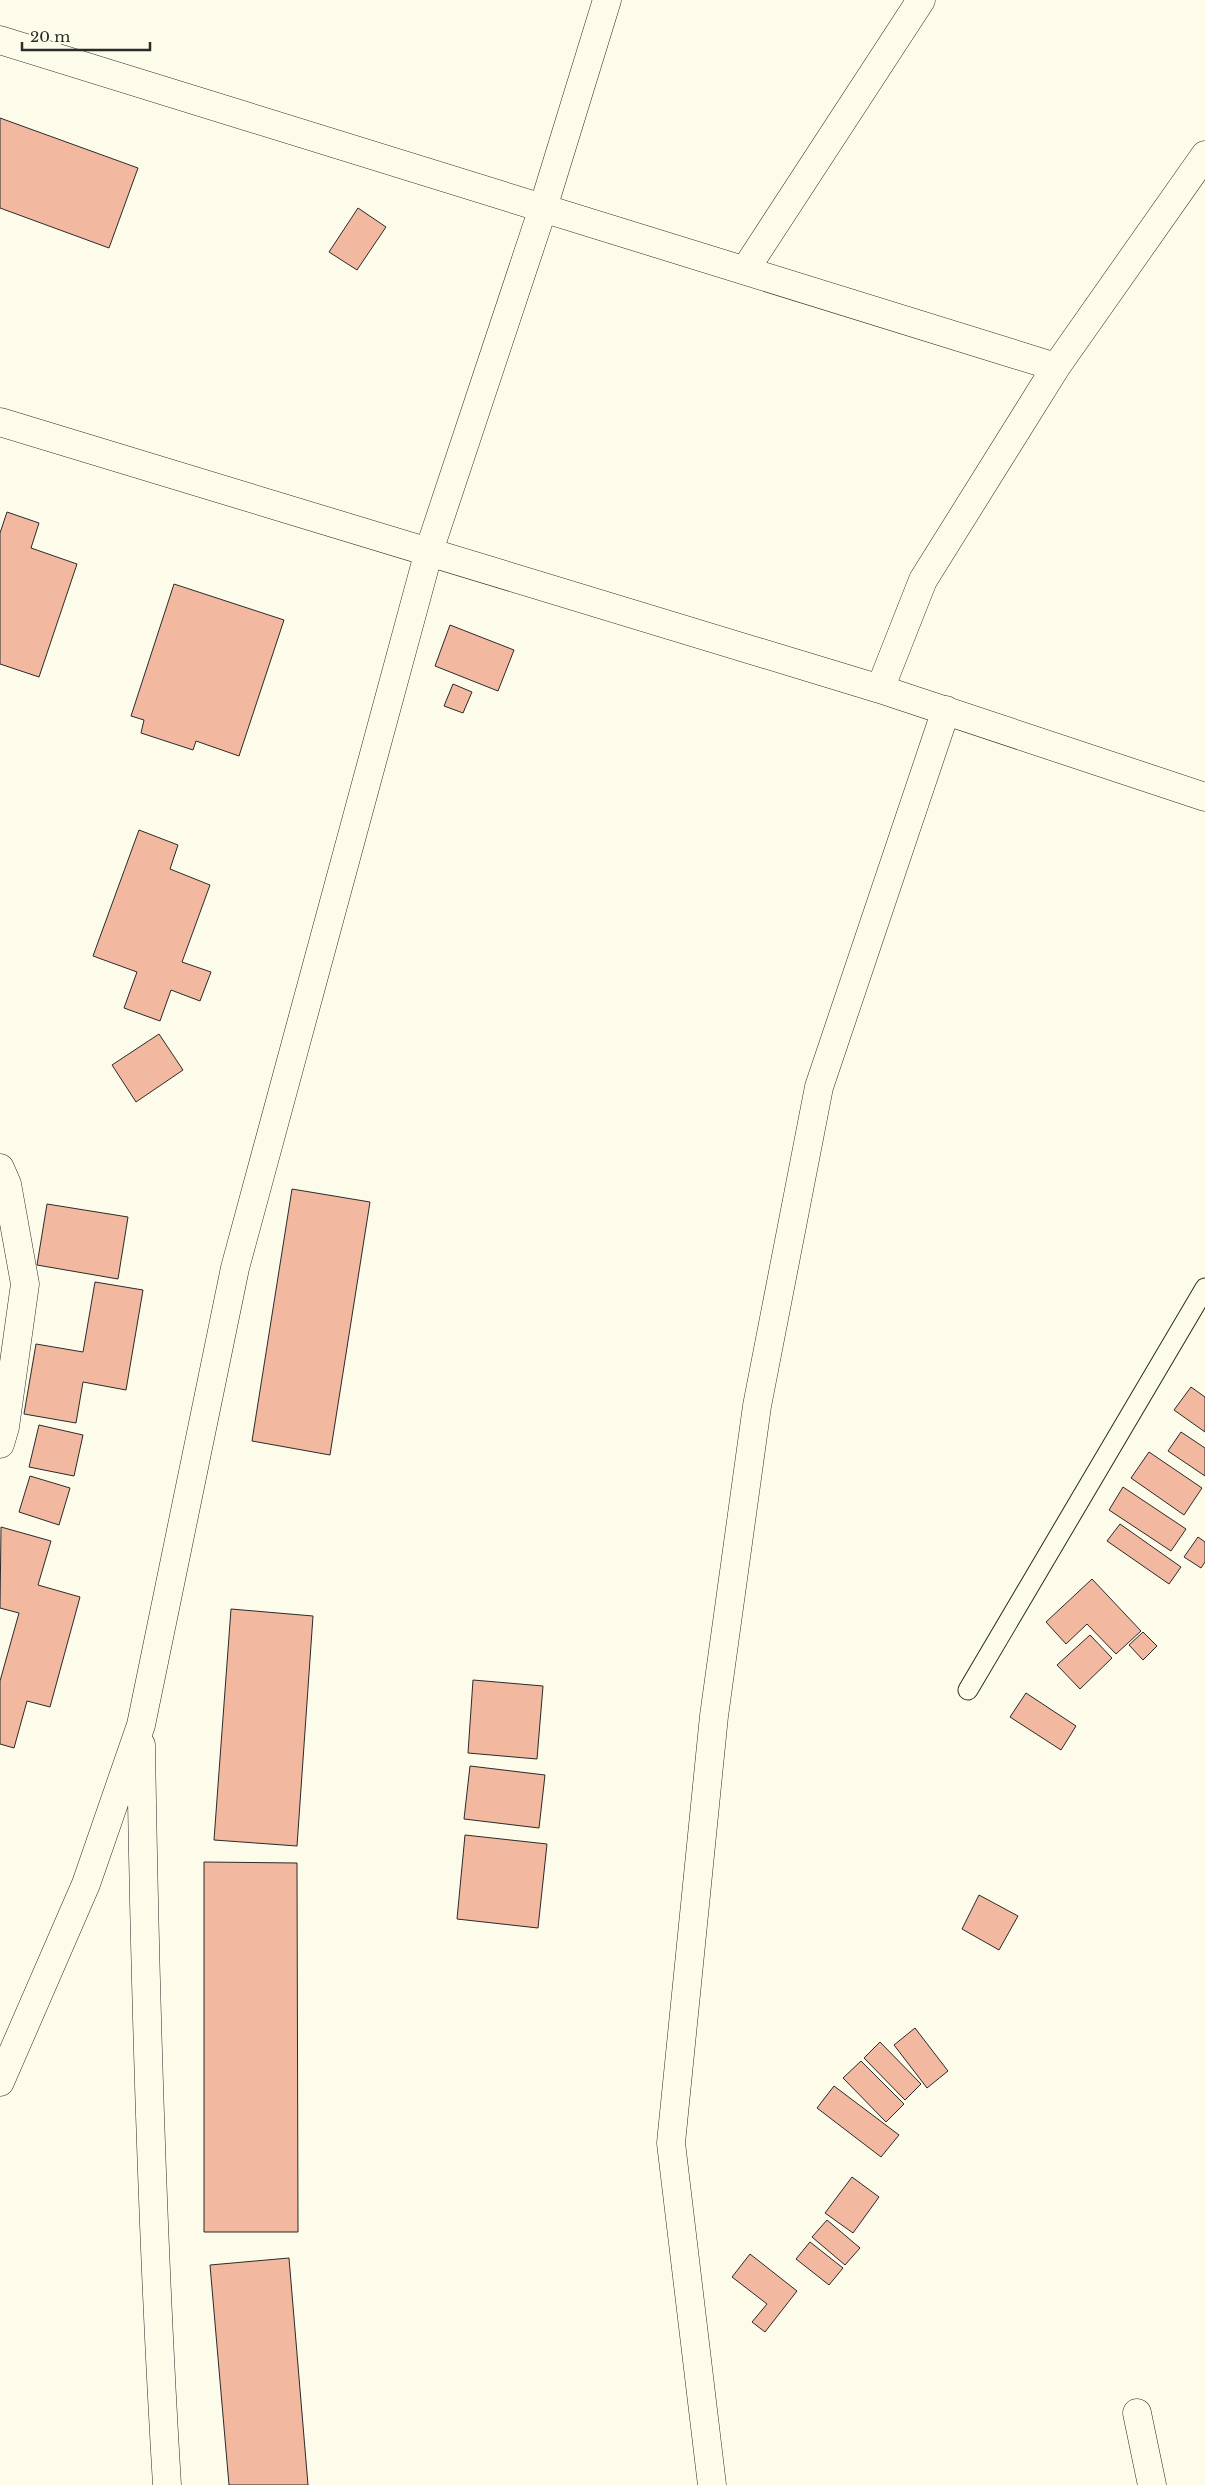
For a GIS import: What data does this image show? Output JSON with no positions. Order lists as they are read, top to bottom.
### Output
{
  "scale_bar": "20 m"
}
